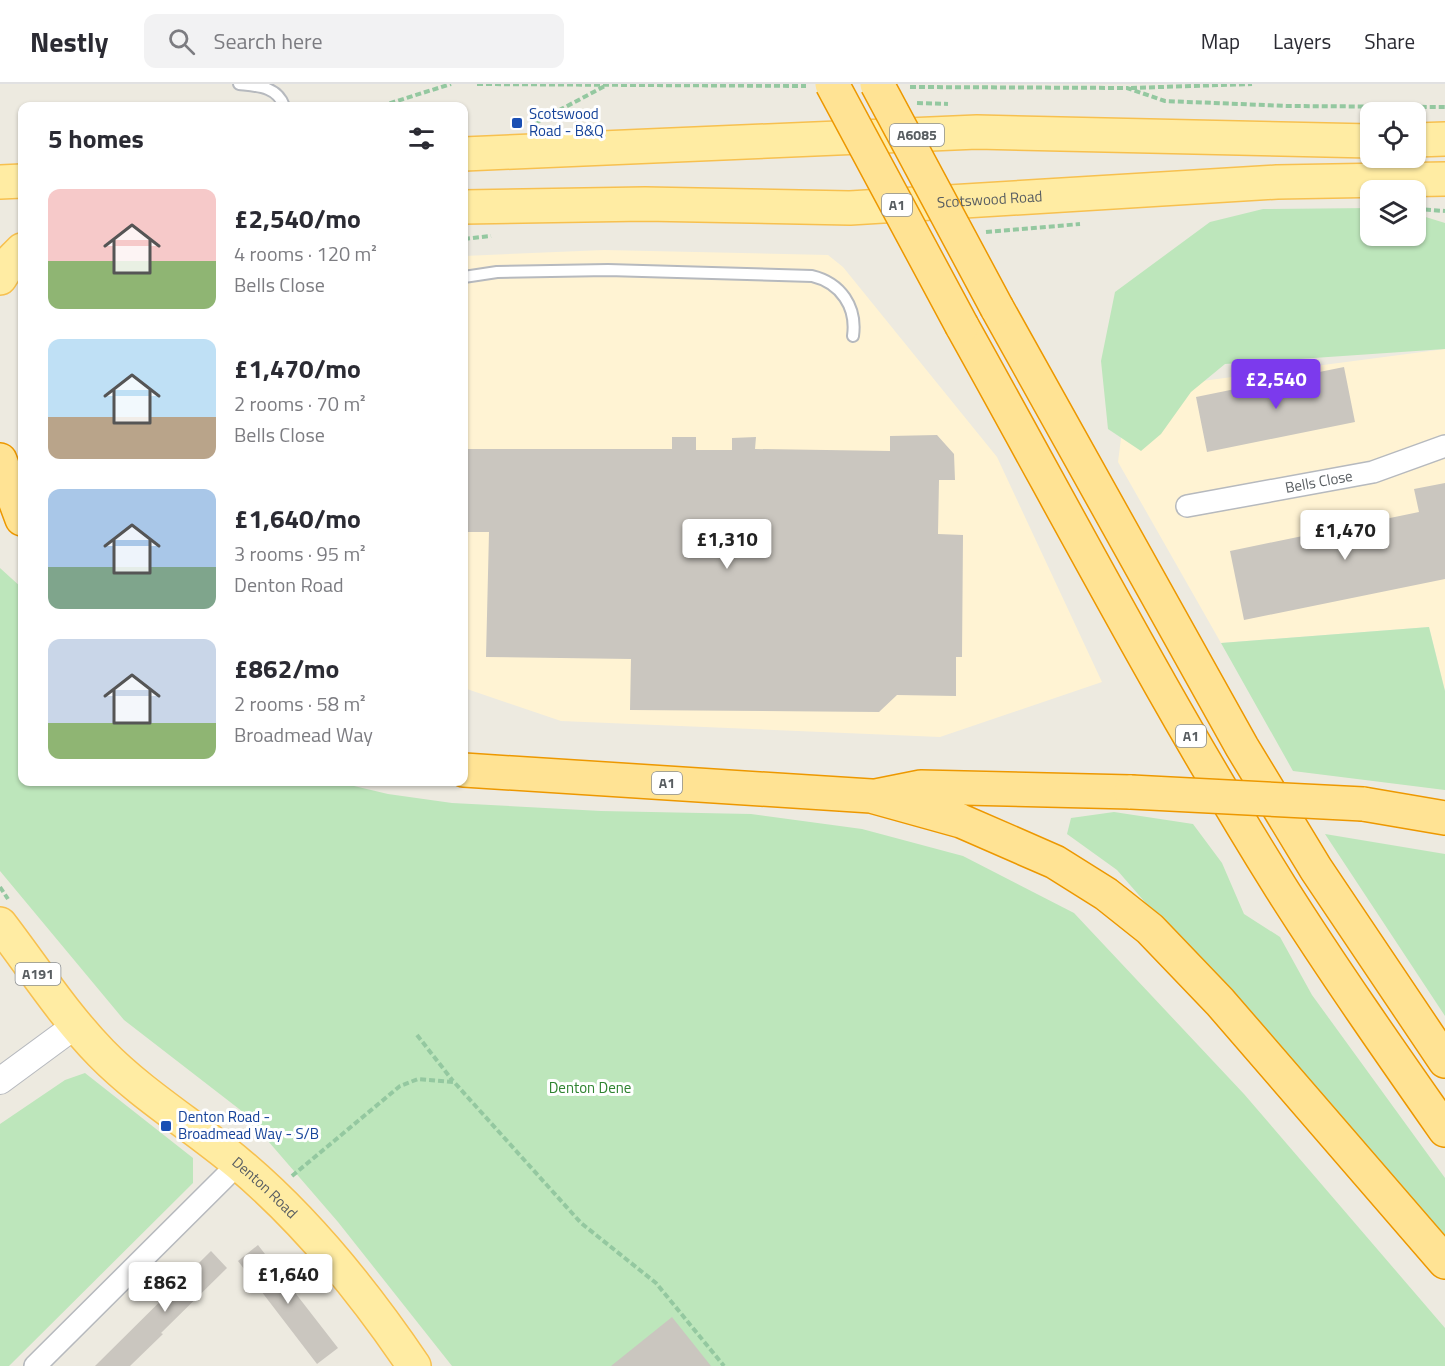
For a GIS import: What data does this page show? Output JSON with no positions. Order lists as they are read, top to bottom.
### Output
{
  "streets": {
    "highway": ["A1"],
    "main road": [
      "A6085",
      "Scotswood Road",
      "A191",
      "Denton Road"
    ],
    "street": ["Bells Close"]
  },
  "parks": ["Denton Dene"],
  "places": {
    "transit": ["Scotswood Road - B&Q", "Denton Road - Broadmead Way - S/B"]
  },
  "page": {
    "header": "Nestly",
    "search": "Search here",
    "nav": ["Map", "Layers", "Share"],
    "heading": "5 homes",
    "list": [
      {
        "name": "£2,540/mo",
        "note": "4 rooms · 120 m² · Bells Close"
      },
      {
        "name": "£1,470/mo",
        "note": "2 rooms · 70 m² · Bells Close"
      },
      {
        "name": "£1,640/mo",
        "note": "3 rooms · 95 m² · Denton Road"
      },
      {
        "name": "£862/mo",
        "note": "2 rooms · 58 m² · Broadmead Way"
      }
    ],
    "price": [
      "£2,540",
      "£1,470",
      "£1,310",
      "£1,640",
      "£862"
    ]
  }
}
